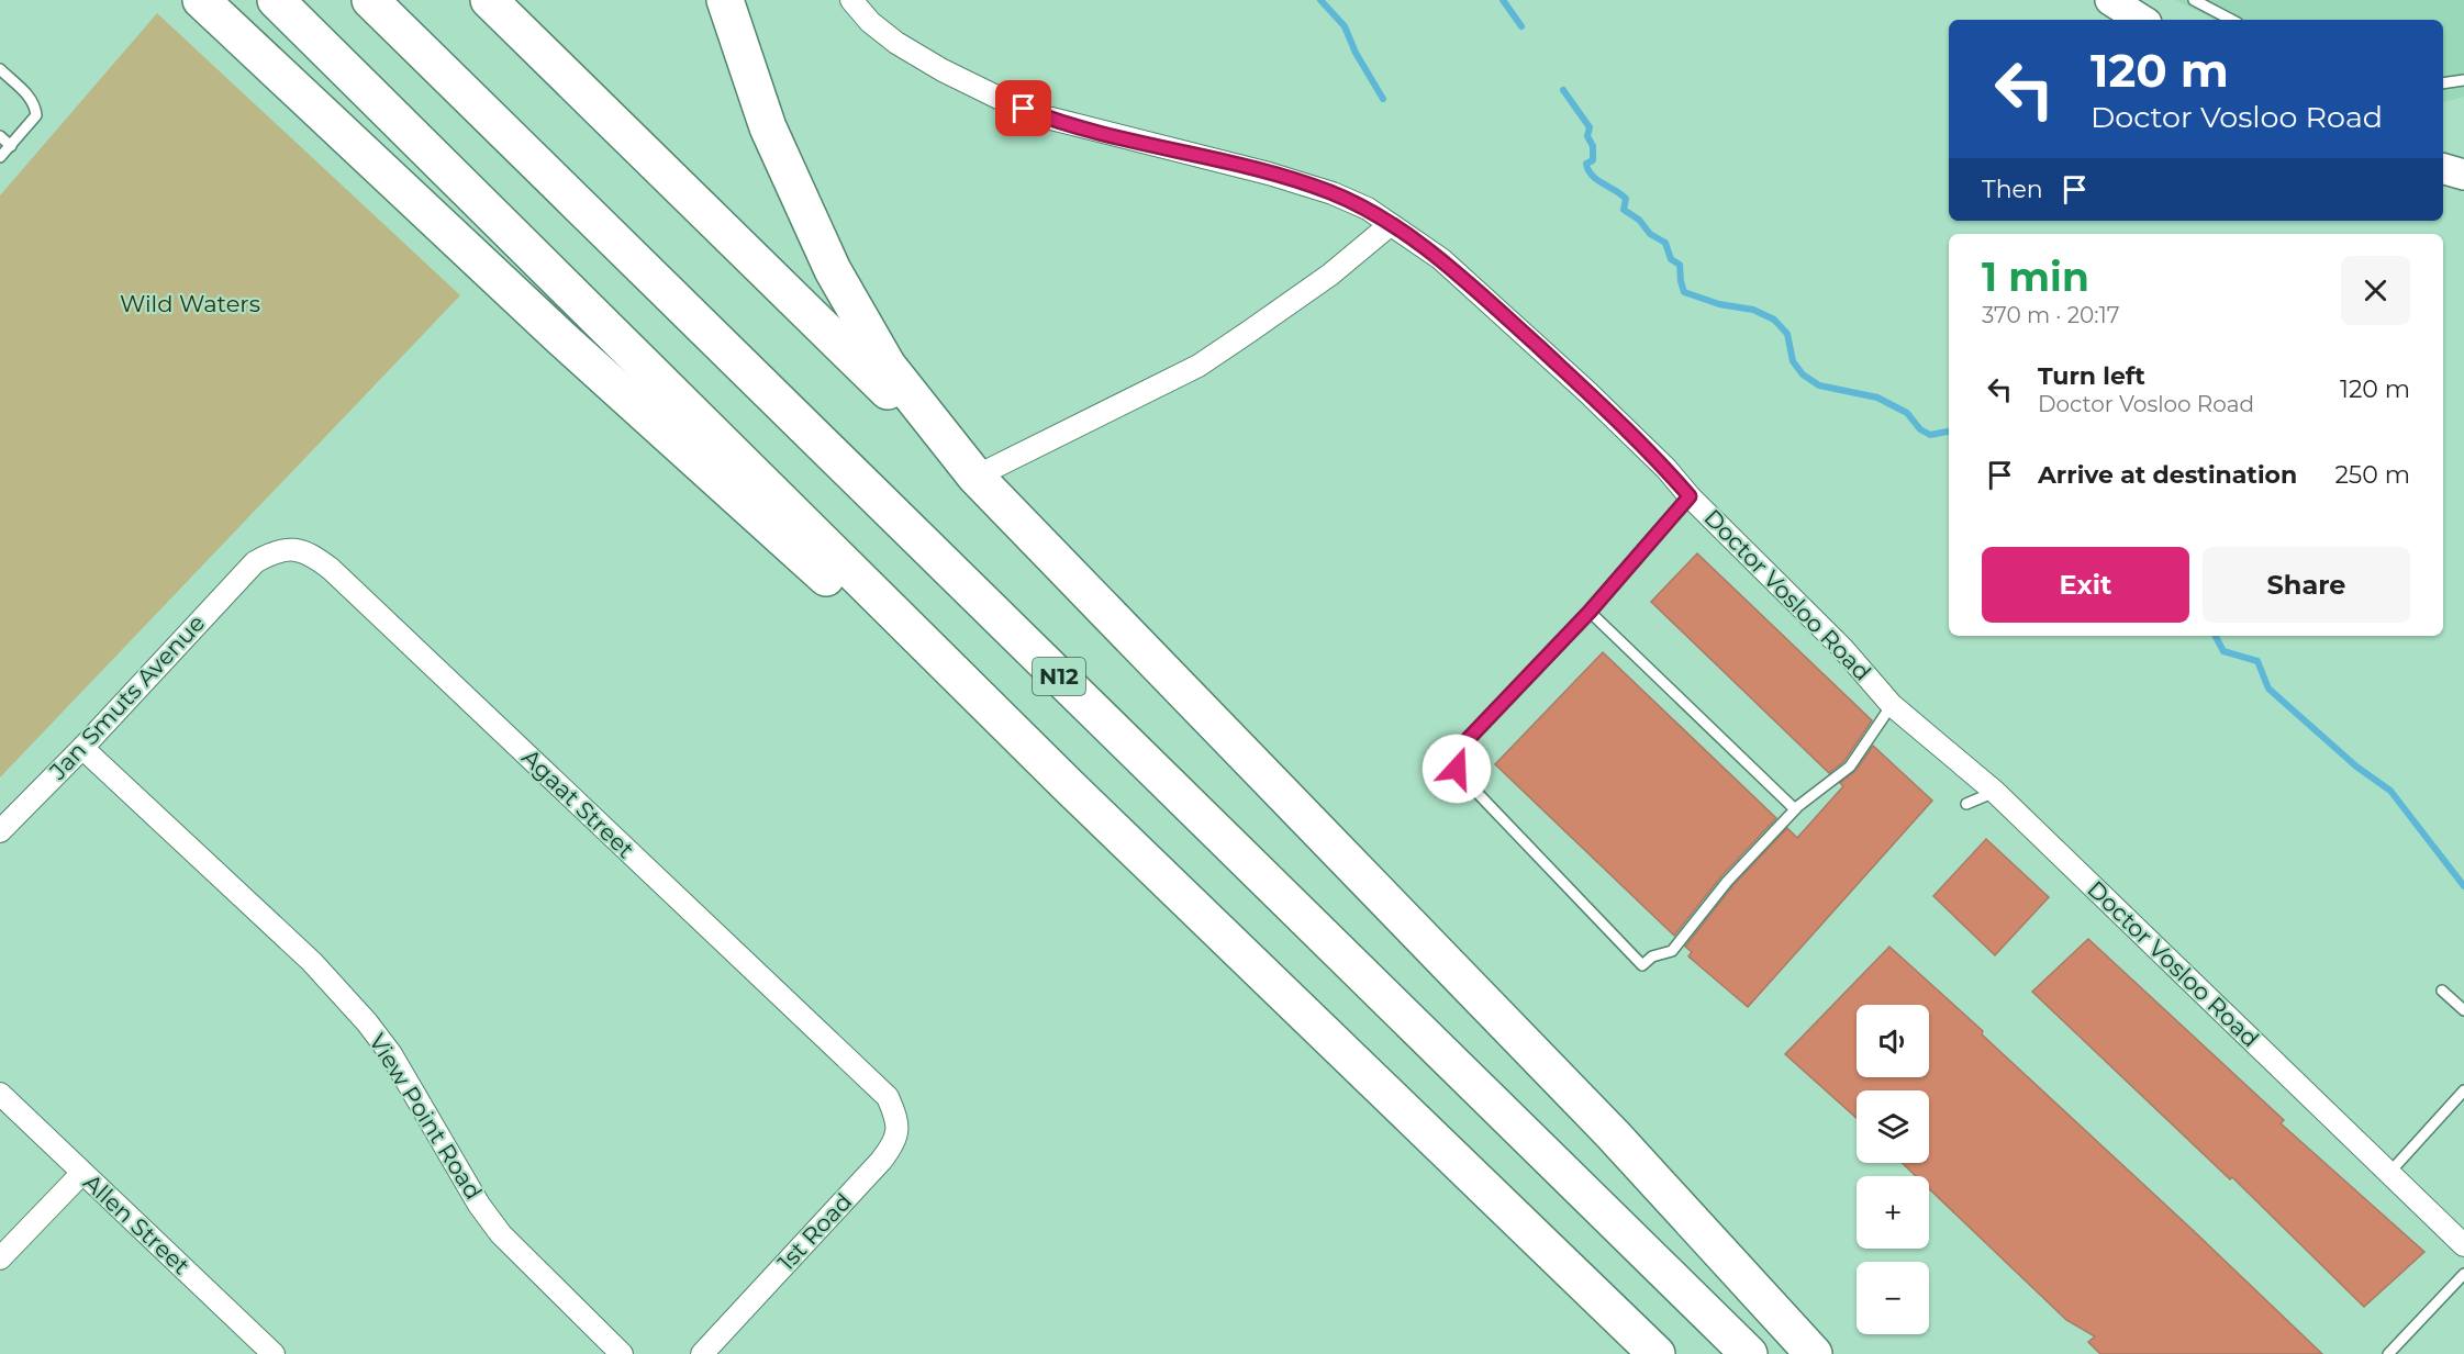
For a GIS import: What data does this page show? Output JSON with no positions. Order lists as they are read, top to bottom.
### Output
{
  "streets": {
    "highway": ["N12"],
    "street": [
      "Doctor Vosloo Road",
      "Jan Smuts Avenue",
      "Agaat Street",
      "View Point Road",
      "Allen Street",
      "1st Road"
    ]
  },
  "crossings": [
    ["Jan Smuts Avenue", "Agaat Street"],
    ["Jan Smuts Avenue", "View Point Road"],
    ["Agaat Street", "1st Road"]
  ],
  "parks": ["Wild Waters"],
  "page": {
    "turn": ["120 m", "Doctor Vosloo Road"],
    "then": "Then",
    "heading": ["1 min", "370 m · 20:17"],
    "list": [
      {
        "name": "Turn left",
        "note": "Doctor Vosloo Road",
        "value": "120 m"
      },
      {
        "name": "Arrive at destination",
        "value": "250 m"
      }
    ],
    "buttons": ["Exit", "Share"],
    "map_buttons": ["+", "−"]
  }
}
